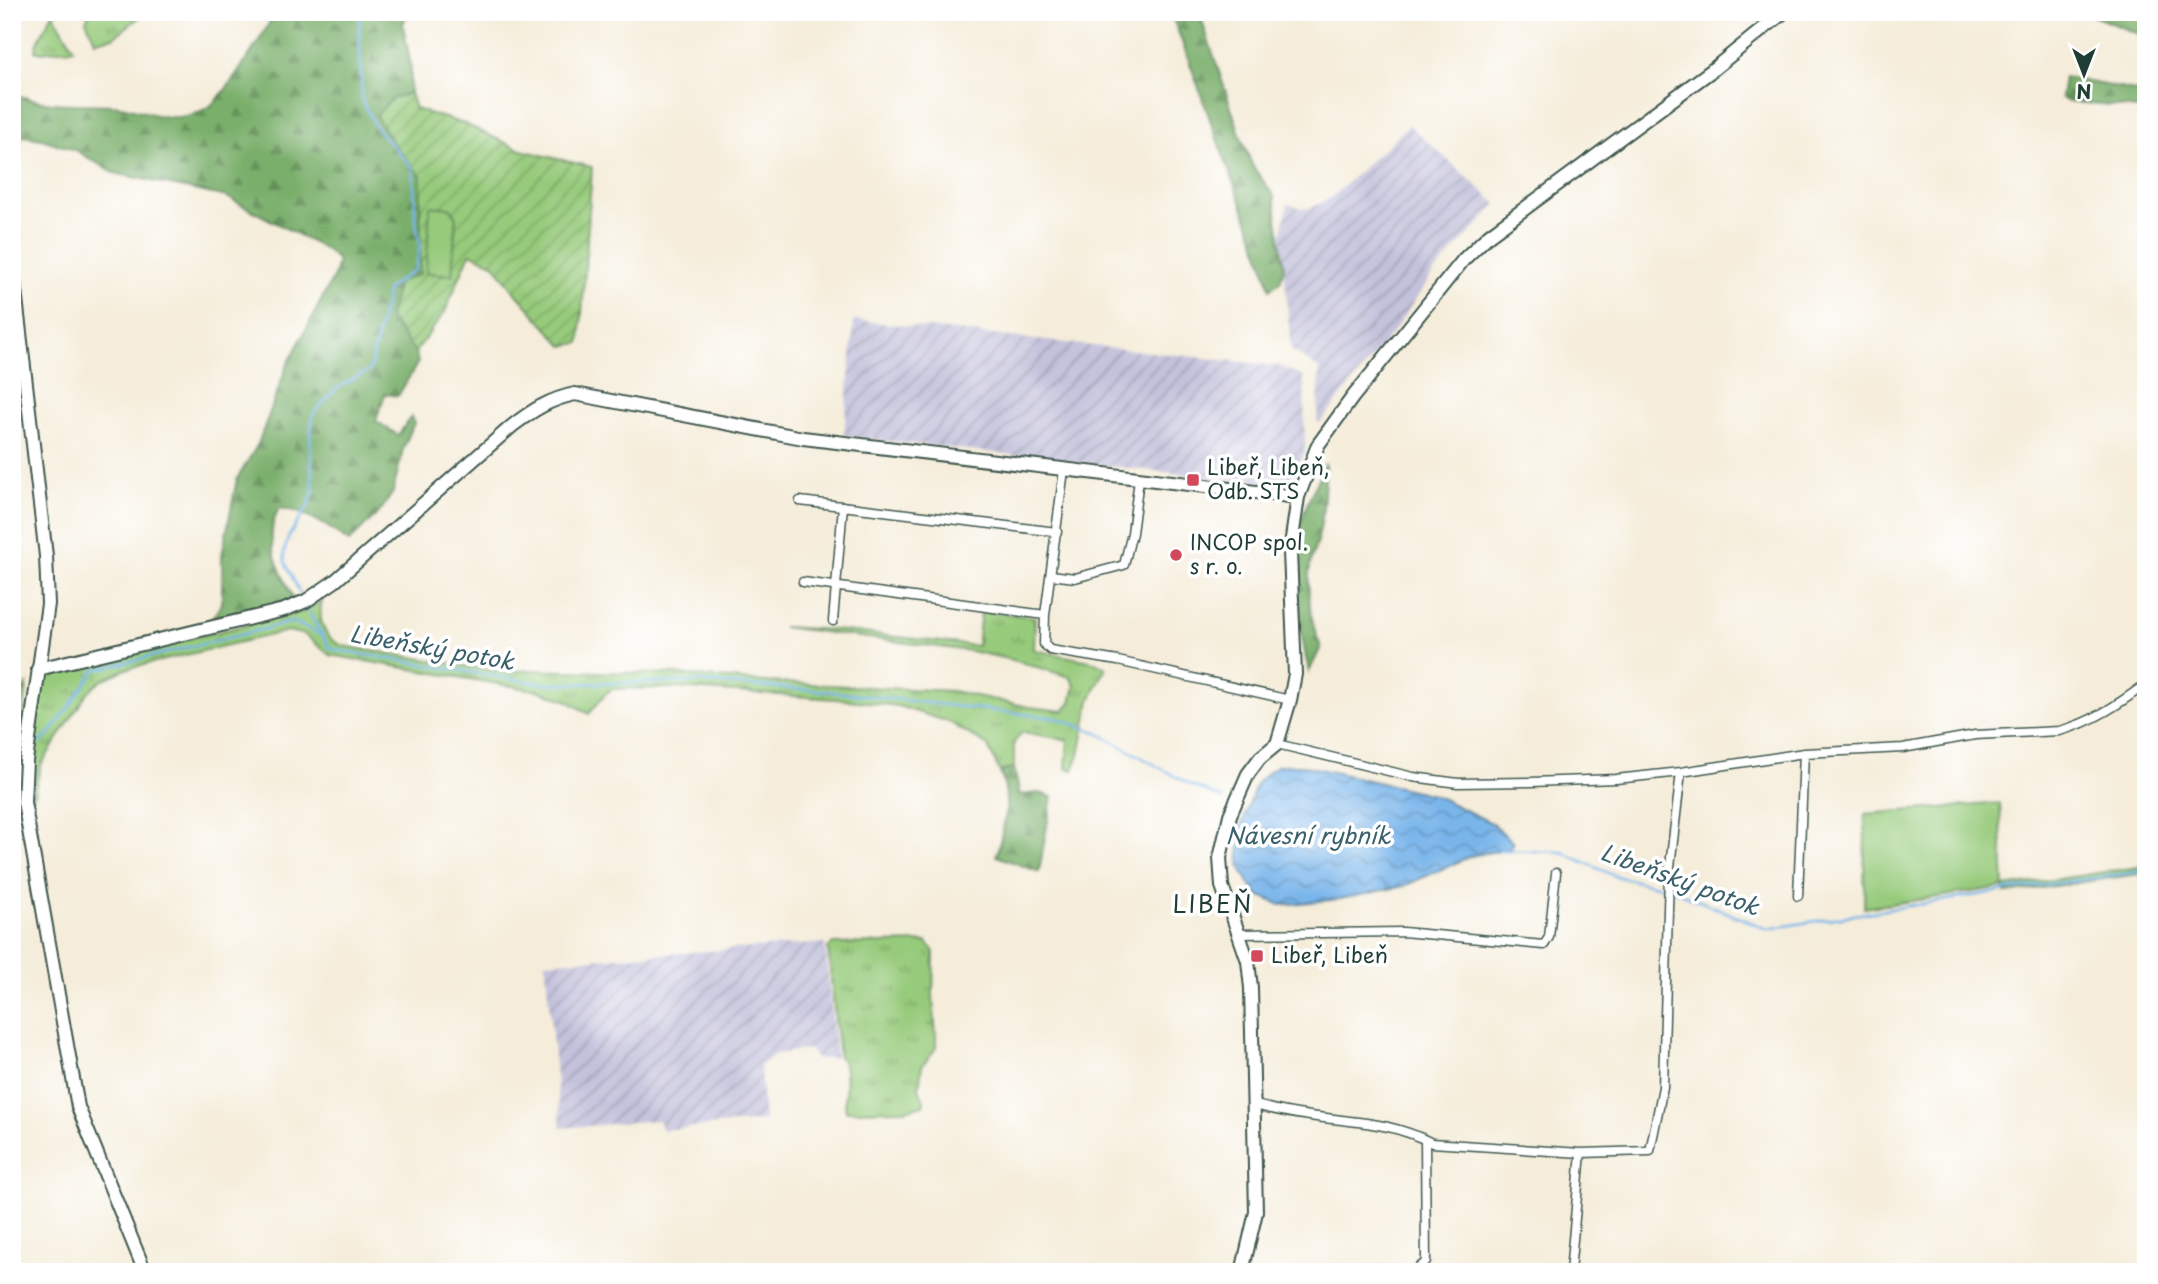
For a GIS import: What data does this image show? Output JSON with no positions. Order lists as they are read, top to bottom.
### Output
{
  "districts": ["LIBEŇ"],
  "water": ["Libeňský potok", "Návesní rybník"],
  "places": {
    "transit": ["Libeř, Libeň, Odb. STS", "Libeř, Libeň"],
    "other": ["INCOP spol. s r. o."]
  },
  "north": "bottom"
}
